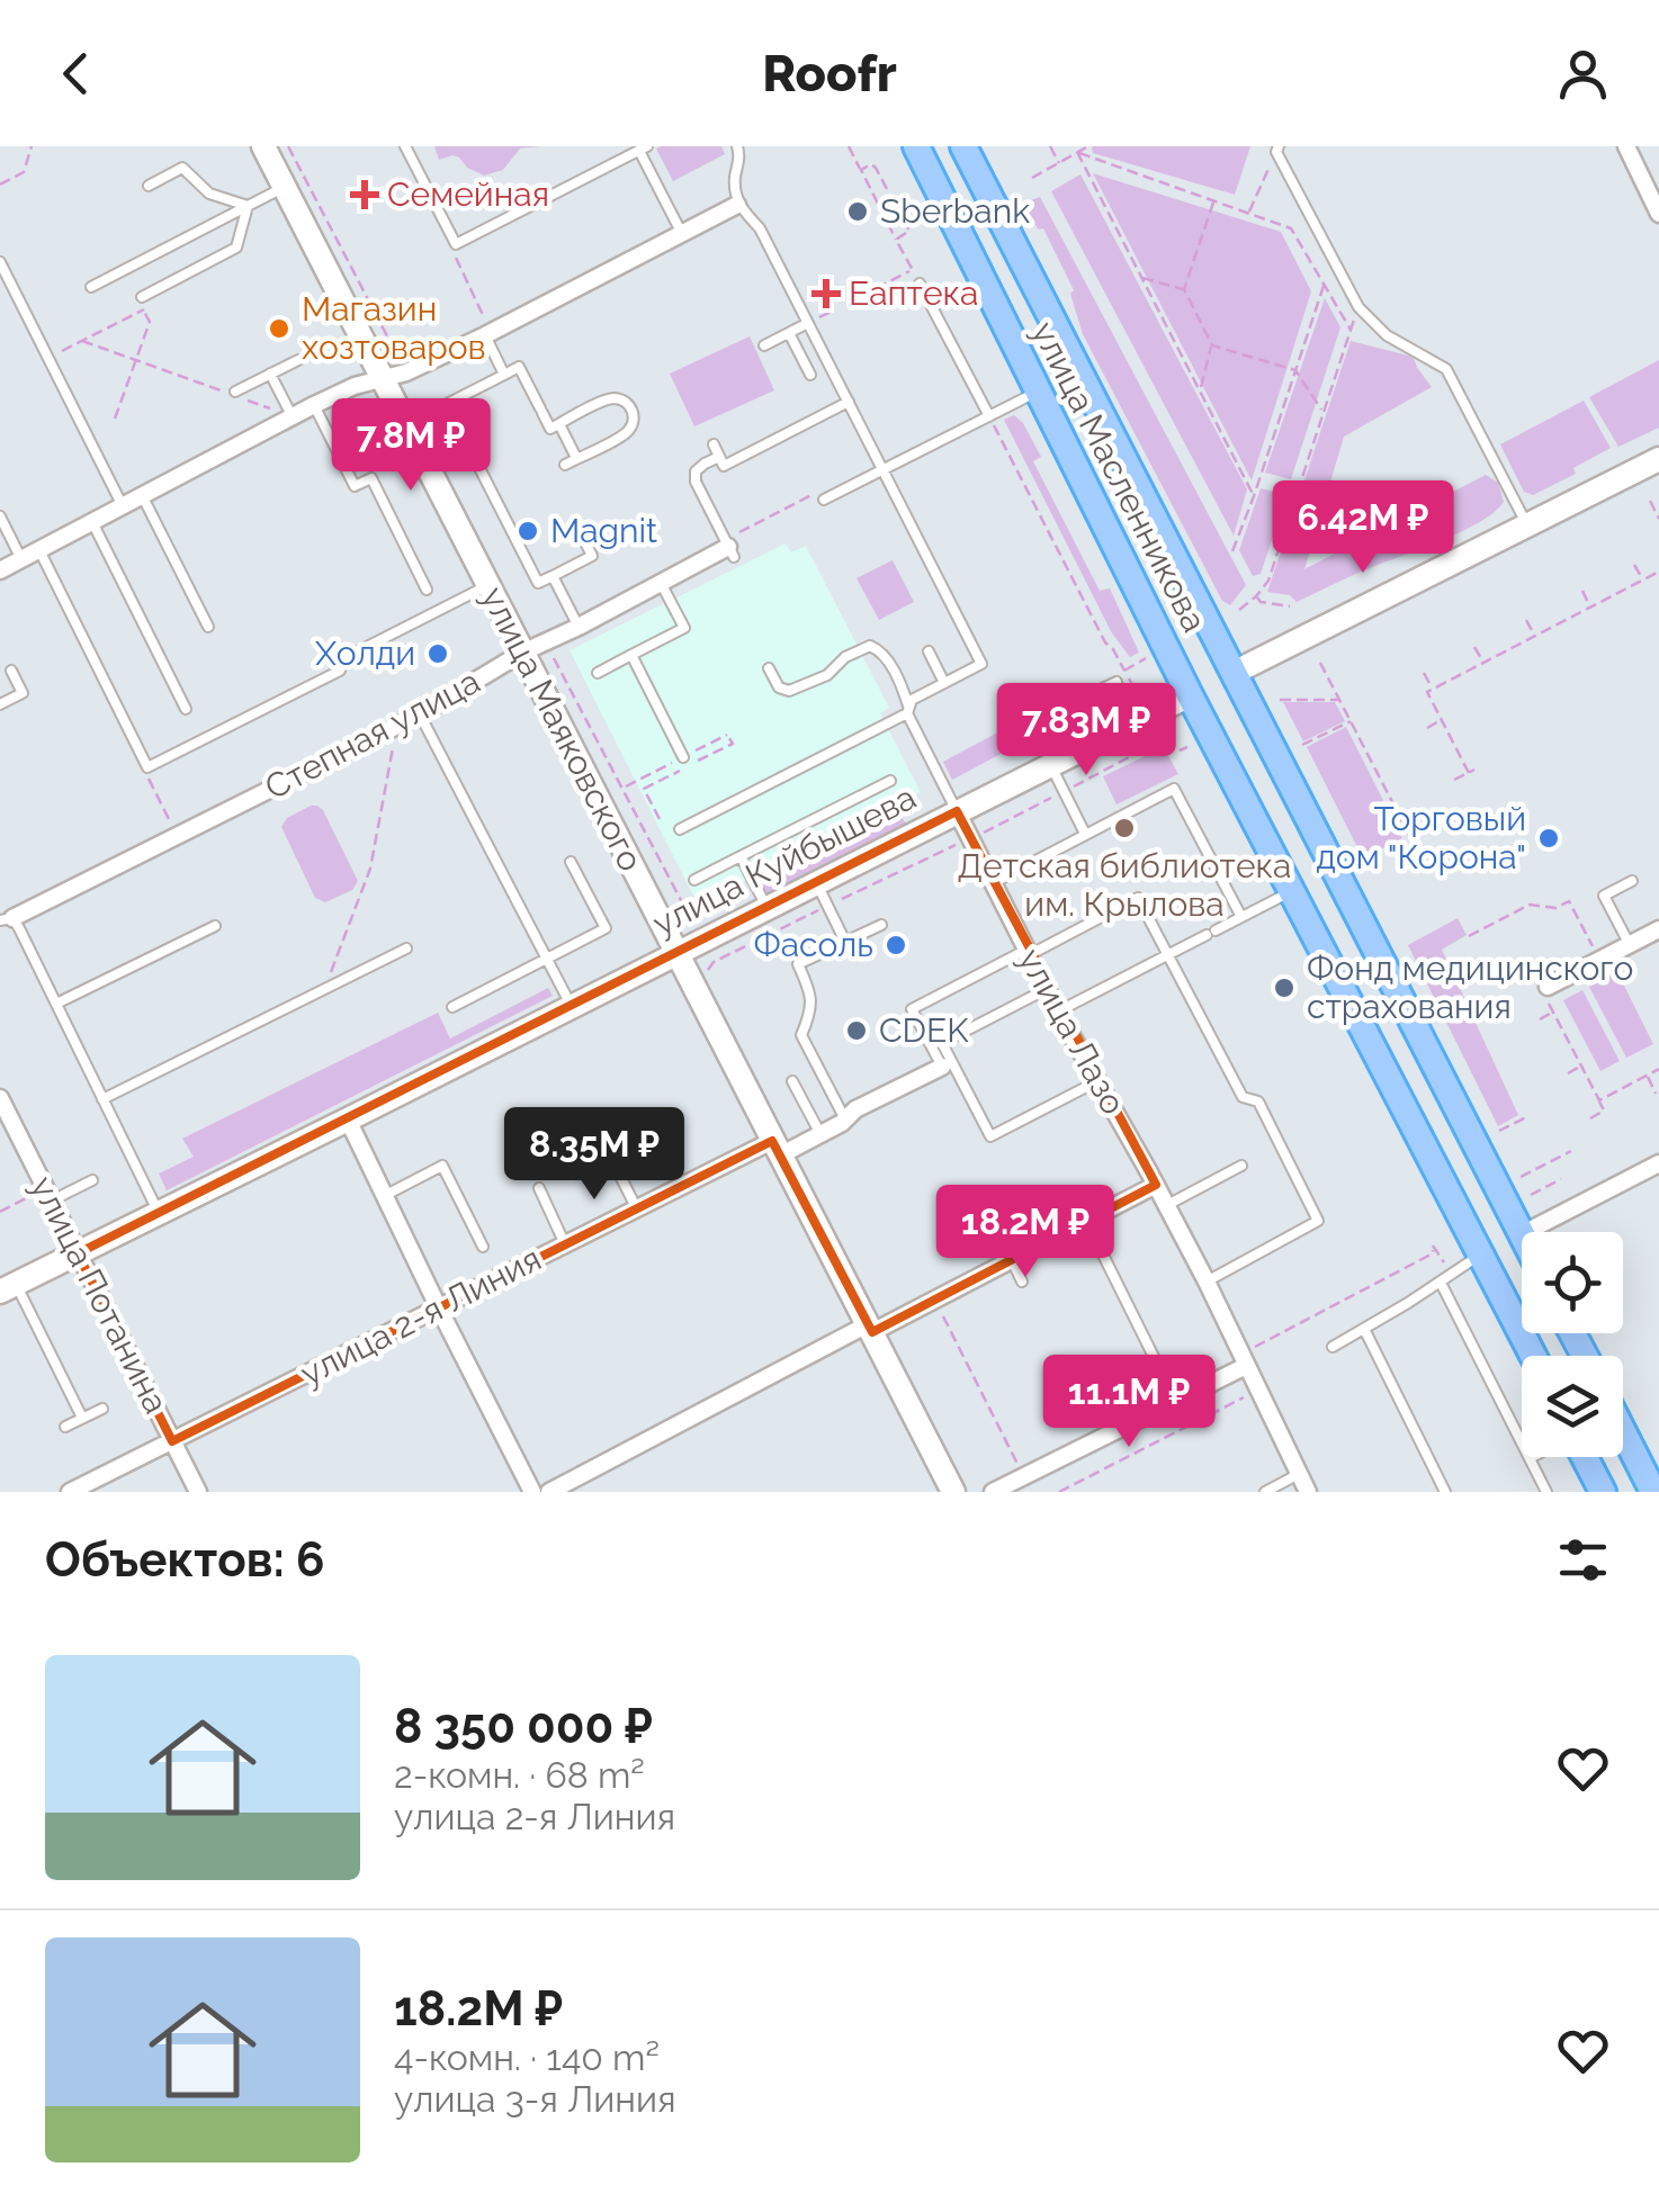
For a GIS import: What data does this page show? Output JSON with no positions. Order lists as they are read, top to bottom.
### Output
{
  "streets": {
    "main road": ["улица Масленникова", "улица Маяковского", "улица Куйбышева"],
    "street": [
      "Степная улица",
      "улица Лазо",
      "улица Потанина",
      "улица 2-я Линия"
    ]
  },
  "crossings": [
    ["улица Масленникова", "улица Куйбышева"],
    ["улица Маяковского", "Степная улица"],
    ["улица Маяковского", "улица Куйбышева"],
    ["улица Маяковского", "улица 2-я Линия"],
    ["улица Куйбышева", "улица Лазо"],
    ["улица Куйбышева", "улица Потанина"],
    ["улица Потанина", "улица 2-я Линия"]
  ],
  "places": {
    "health": ["Семейная", "Еаптека"],
    "other": [
      "Sberbank",
      "Магазин хозтоваров",
      "Magnit",
      "Холди",
      "Детская библиотека им. Крылова",
      "Торговый дом \"Корона\"",
      "Фасоль",
      "Фонд медицинского страхования",
      "CDEK"
    ]
  },
  "page": {
    "header": "Roofr",
    "price": [
      "7.8M ₽",
      "6.42M ₽",
      "7.83M ₽",
      "8.35M ₽",
      "18.2M ₽",
      "11.1M ₽"
    ],
    "heading": "Объектов: 6",
    "list": [
      {
        "name": "8 350 000 ₽",
        "note": "2-комн. · 68 m² · улица 2-я Линия"
      },
      {
        "name": "18.2M ₽",
        "note": "4-комн. · 140 m² · улица 3-я Линия"
      }
    ]
  }
}
